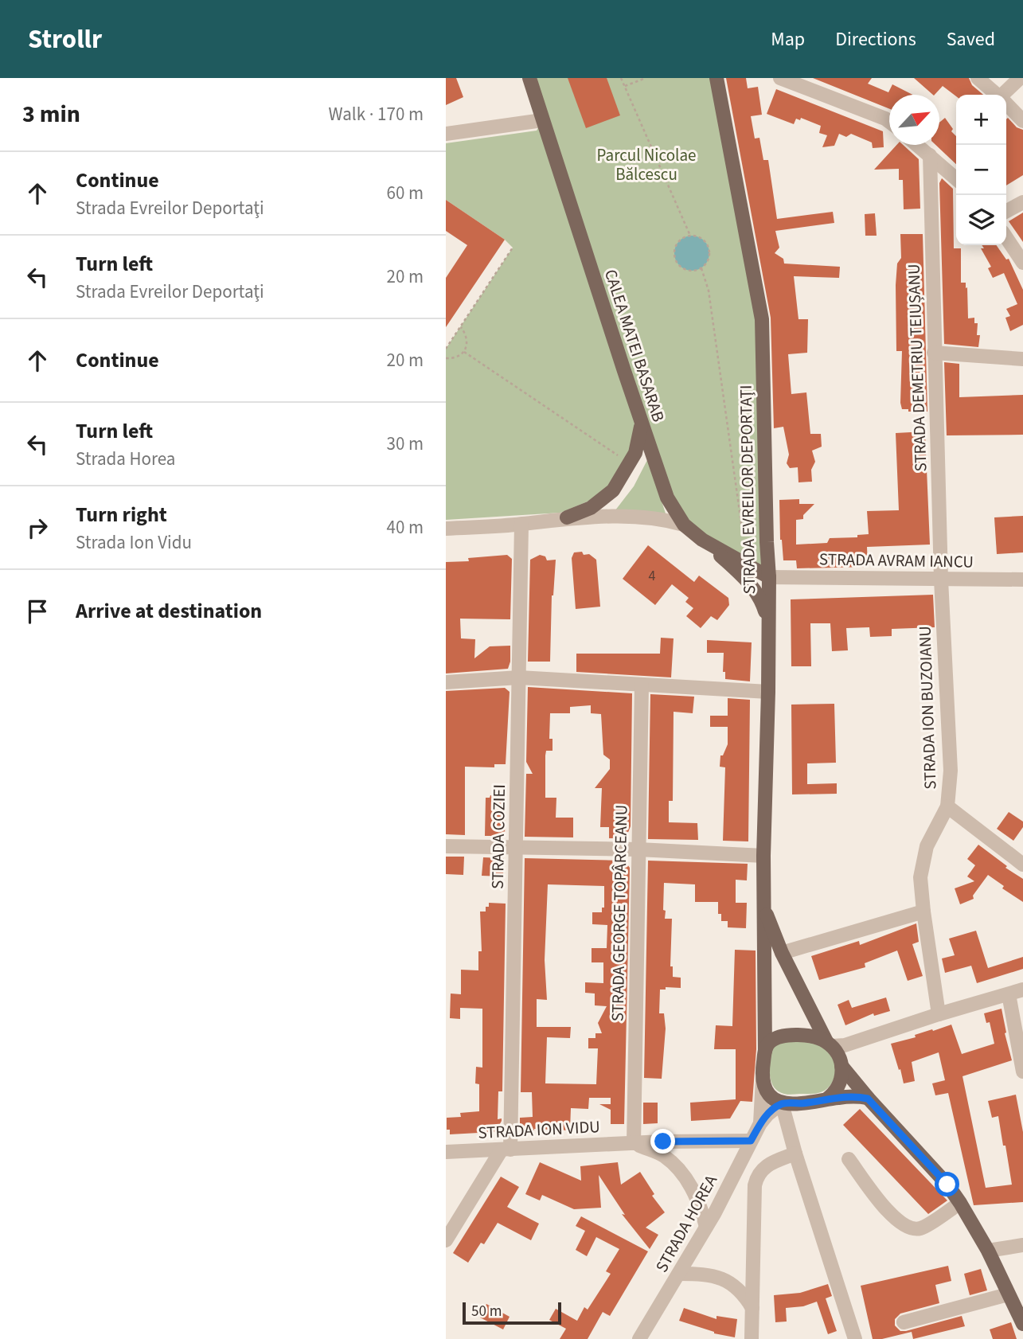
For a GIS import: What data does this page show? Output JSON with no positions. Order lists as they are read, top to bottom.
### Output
{
  "streets": {
    "main road": ["CALEA MATEI BASARAB", "STRADA EVREILOR DEPORTAŢI"],
    "street": [
      "STRADA DEMETRIU TEIUȘANU",
      "STRADA AVRAM IANCU",
      "STRADA ION BUZOIANU",
      "STRADA COZIEI",
      "STRADA GEORGE TOPÂRCEANU",
      "STRADA ION VIDU",
      "STRADA HOREA"
    ]
  },
  "crossings": [
    ["CALEA MATEI BASARAB", "STRADA EVREILOR DEPORTAŢI"],
    ["CALEA MATEI BASARAB", "STRADA AVRAM IANCU"],
    ["STRADA DEMETRIU TEIUȘANU", "STRADA AVRAM IANCU"],
    ["STRADA DEMETRIU TEIUȘANU", "STRADA ION BUZOIANU"],
    ["STRADA EVREILOR DEPORTAŢI", "STRADA AVRAM IANCU"],
    ["STRADA EVREILOR DEPORTAŢI", "STRADA HOREA"],
    ["STRADA AVRAM IANCU", "STRADA ION BUZOIANU"],
    ["STRADA COZIEI", "STRADA ION VIDU"],
    ["STRADA GEORGE TOPÂRCEANU", "STRADA ION VIDU"],
    ["STRADA ION VIDU", "STRADA HOREA"]
  ],
  "parks": ["Parcul Nicolae Bălcescu"],
  "house_numbers": ["4"],
  "scale_bar": "50 m",
  "north": "top right",
  "page": {
    "header": "Strollr",
    "nav": ["Map", "Directions", "Saved"],
    "heading": ["3 min", "Walk · 170 m"],
    "map_buttons": ["+", "−"],
    "list": [
      ["Continue", "Strada Evreilor Deportaţi", "60 m"],
      ["Turn left", "Strada Evreilor Deportaţi", "20 m"],
      ["Continue", "20 m"],
      ["Turn left", "Strada Horea", "30 m"],
      ["Turn right", "Strada Ion Vidu", "40 m"],
      "Arrive at destination"
    ],
    "scale": "50 m"
  }
}
